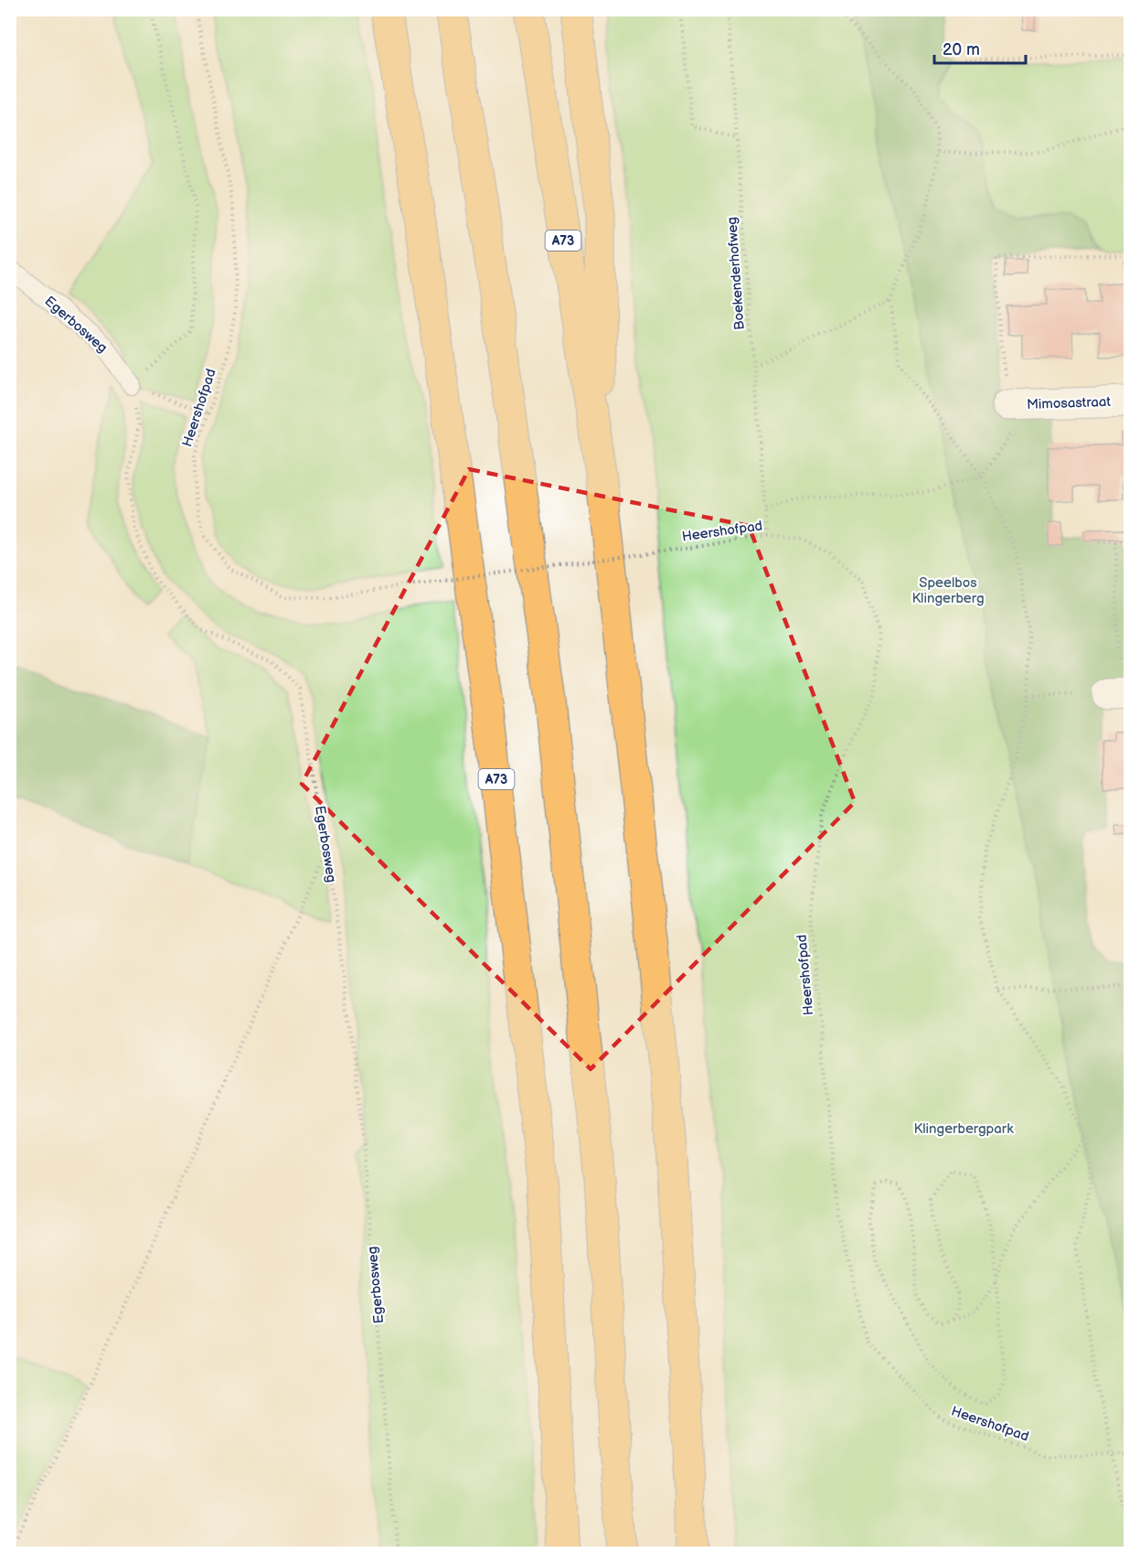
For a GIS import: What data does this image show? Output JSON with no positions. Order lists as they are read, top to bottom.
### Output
{
  "streets": {
    "highway": ["A73"],
    "street": ["Mimosastraat"],
    "lane": ["Egerbosweg"],
    "path": ["Boekenderhofweg", "Heershofpad"]
  },
  "crossings": [
    ["Boekenderhofweg", "Heershofpad"]
  ],
  "parks": ["Speelbos Klingerberg", "Klingerbergpark"],
  "scale_bar": "20 m"
}
